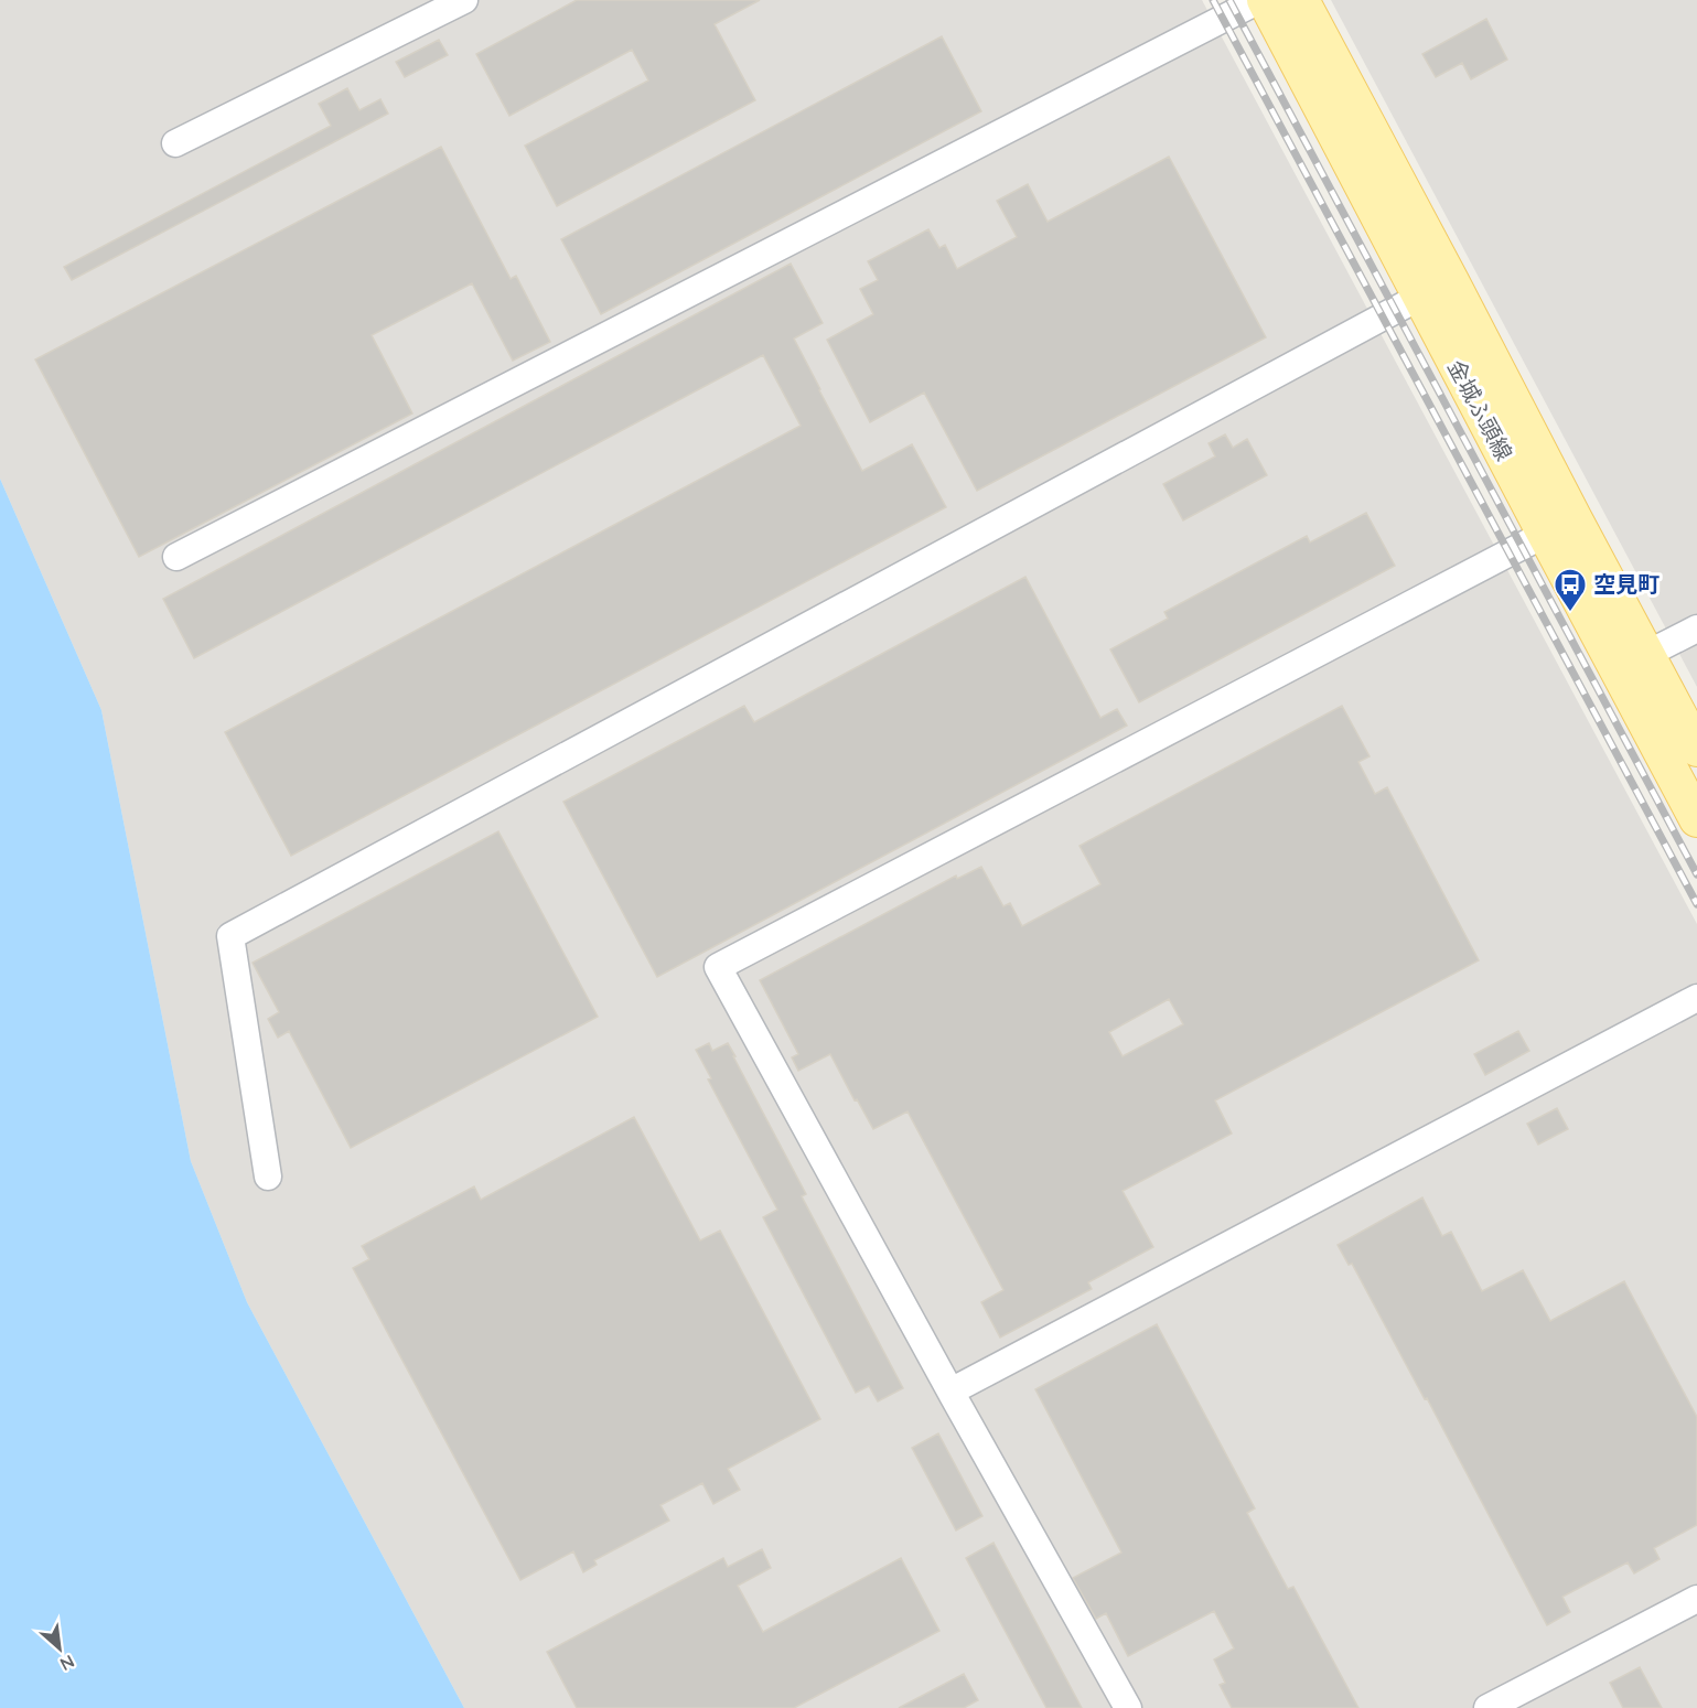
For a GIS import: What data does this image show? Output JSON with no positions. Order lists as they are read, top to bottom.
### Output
{
  "streets": {
    "main road": ["金城ふ頭線"]
  },
  "places": {
    "bus stop": ["空見町"]
  },
  "north": "bottom right"
}
